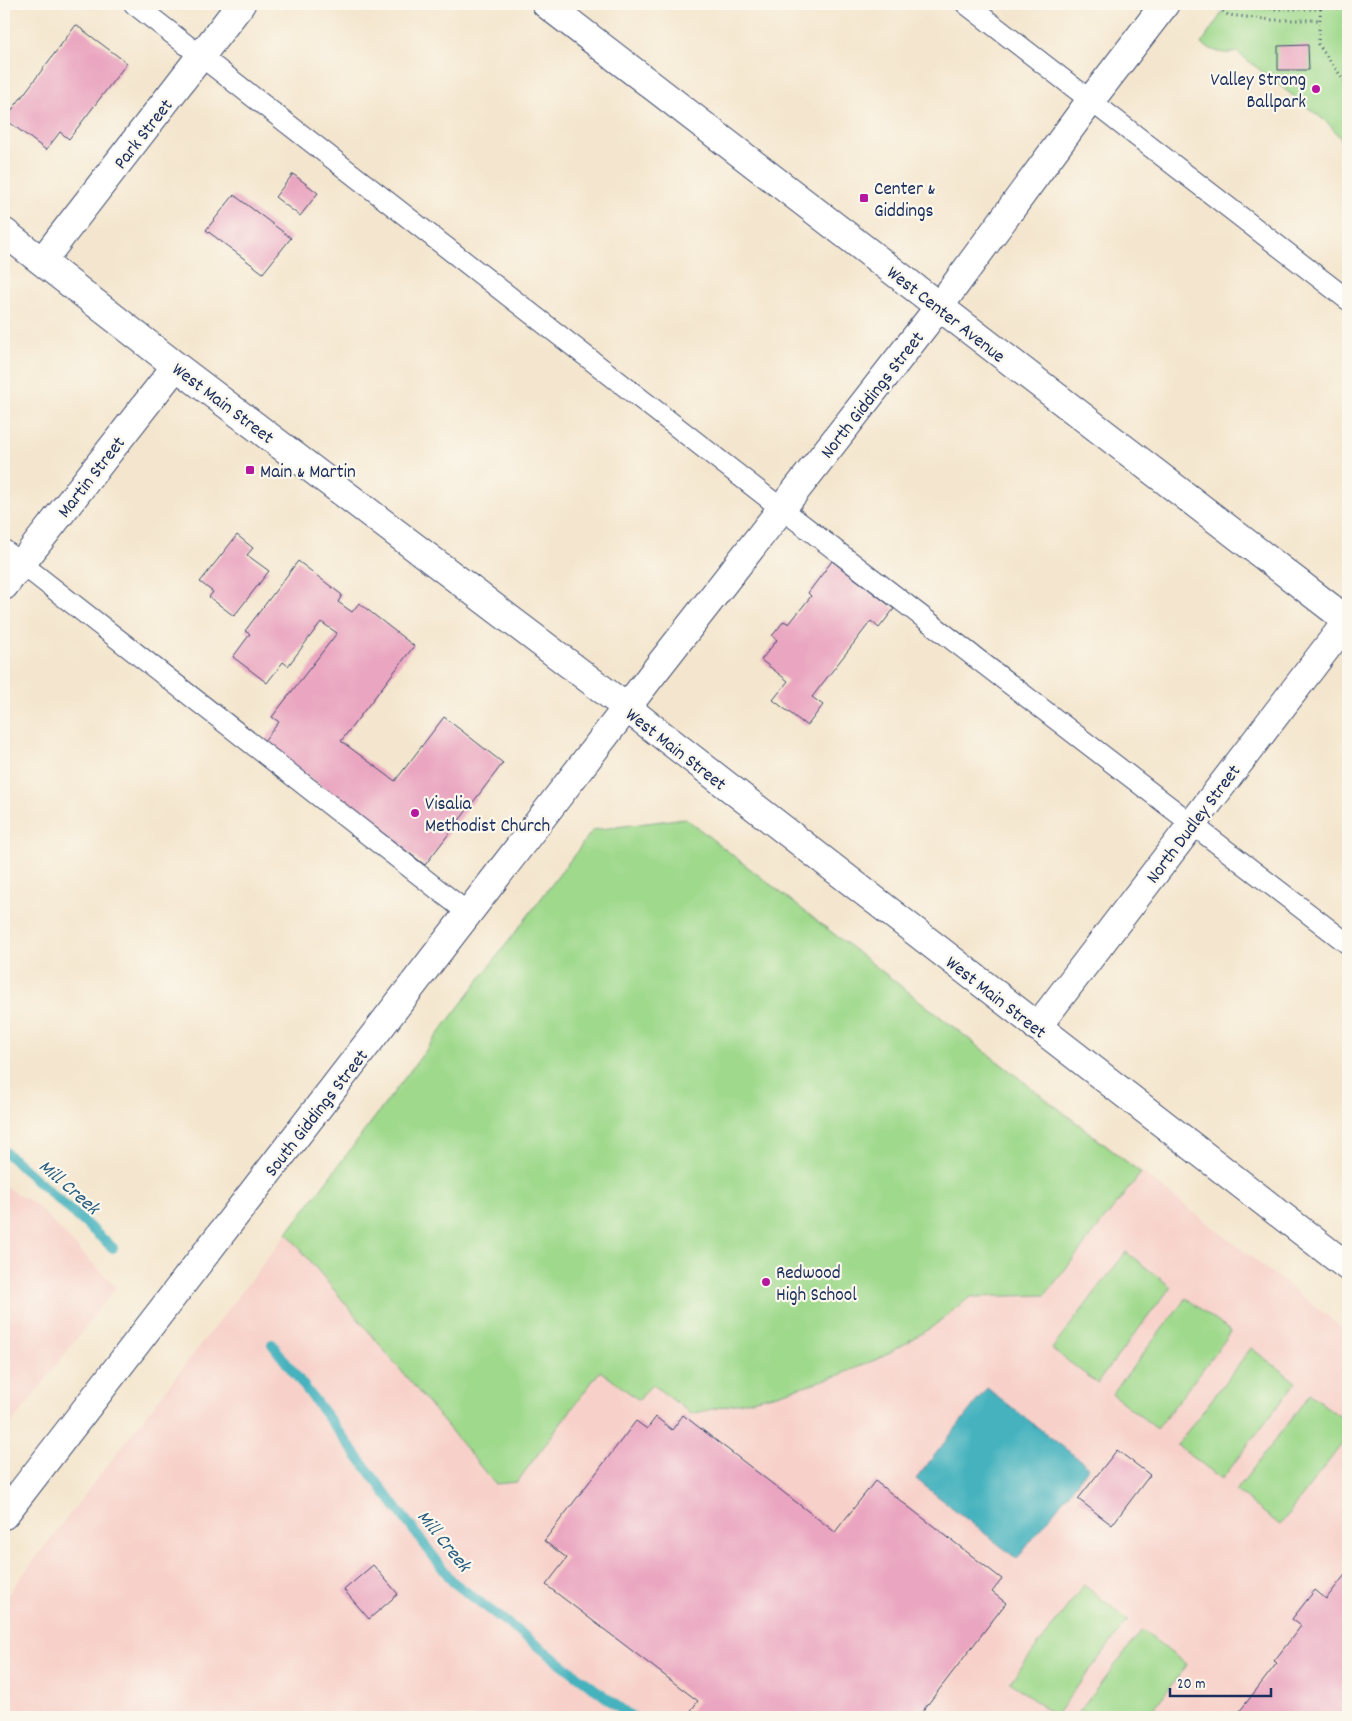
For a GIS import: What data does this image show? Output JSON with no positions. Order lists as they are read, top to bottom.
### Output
{
  "streets": {
    "street": [
      "Park Street",
      "West Center Avenue",
      "North Giddings Street",
      "West Main Street",
      "Martin Street",
      "North Dudley Street",
      "South Giddings Street"
    ]
  },
  "crossings": [
    ["Park Street", "West Main Street"],
    ["West Center Avenue", "North Giddings Street"],
    ["West Center Avenue", "North Dudley Street"],
    ["North Giddings Street", "West Main Street"],
    ["North Giddings Street", "South Giddings Street"],
    ["West Main Street", "Martin Street"],
    ["West Main Street", "North Dudley Street"],
    ["West Main Street", "South Giddings Street"]
  ],
  "water": ["Mill Creek"],
  "places": {
    "other": ["Valley Strong Ballpark", "Visalia Methodist Church", "Redwood High School"],
    "transit": ["Center & Giddings", "Main & Martin"]
  },
  "scale_bar": "20 m"
}
